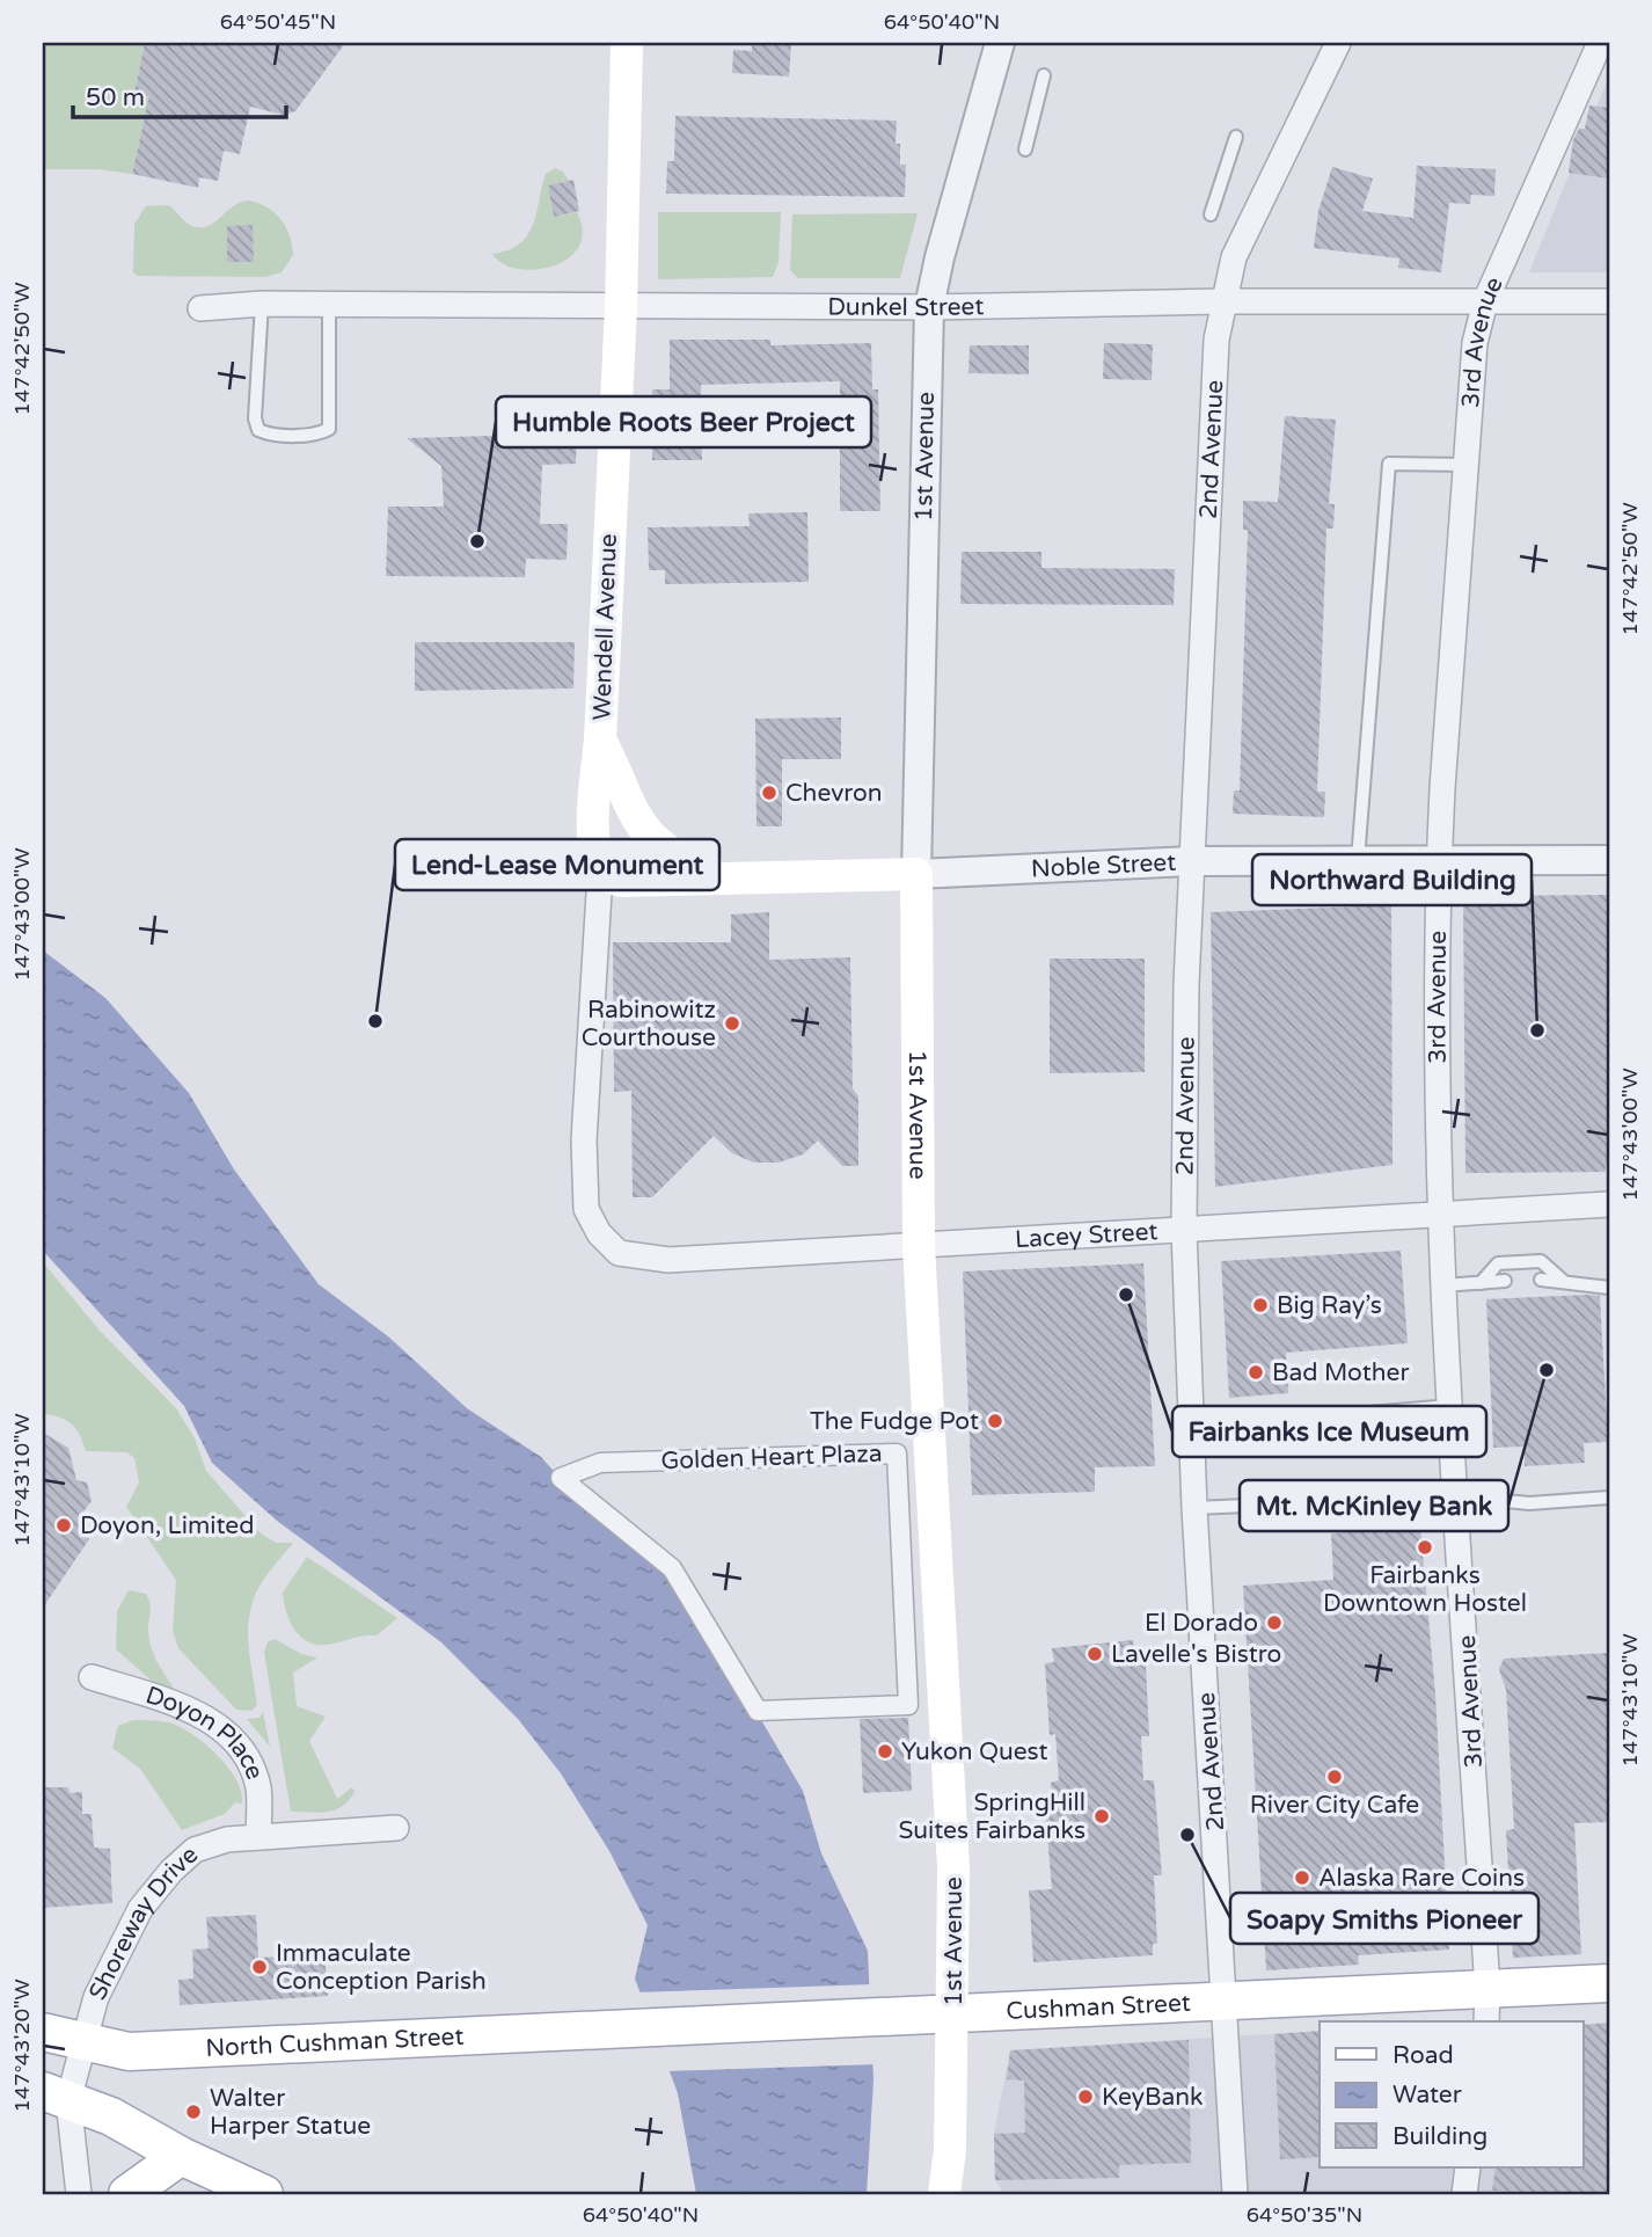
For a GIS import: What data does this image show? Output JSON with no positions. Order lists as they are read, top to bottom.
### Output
{
  "streets": {
    "main road": [
      "1st Avenue",
      "Wendell Avenue",
      "Noble Street",
      "Cushman Street",
      "North Cushman Street"
    ],
    "street": [
      "Dunkel Street",
      "3rd Avenue",
      "2nd Avenue",
      "Lacey Street",
      "Golden Heart Plaza",
      "Doyon Place",
      "Shoreway Drive"
    ]
  },
  "crossings": [
    ["Dunkel Street", "3rd Avenue"],
    ["Dunkel Street", "2nd Avenue"],
    ["Dunkel Street", "1st Avenue"],
    ["Dunkel Street", "Wendell Avenue"],
    ["3rd Avenue", "Noble Street"],
    ["3rd Avenue", "Lacey Street"],
    ["3rd Avenue", "Cushman Street"],
    ["2nd Avenue", "Noble Street"],
    ["2nd Avenue", "Lacey Street"],
    ["2nd Avenue", "Cushman Street"],
    ["1st Avenue", "Noble Street"],
    ["1st Avenue", "Lacey Street"],
    ["1st Avenue", "Cushman Street"],
    ["Wendell Avenue", "Noble Street"],
    ["Wendell Avenue", "Lacey Street"],
    ["Doyon Place", "Shoreway Drive"],
    ["Shoreway Drive", "North Cushman Street"],
    ["Cushman Street", "North Cushman Street"]
  ],
  "places": [
    "Humble Roots Beer Project",
    "Chevron",
    "Lend-Lease Monument",
    "Rabinowitz Courthouse",
    "Northward Building",
    "Fairbanks Ice Museum",
    "Big Ray’s",
    "Mt. McKinley Bank",
    "Bad Mother",
    "The Fudge Pot",
    "Doyon, Limited",
    "Fairbanks Downtown Hostel",
    "El Dorado",
    "Lavelle's Bistro",
    "Yukon Quest",
    "River City Cafe",
    "SpringHill Suites Fairbanks",
    "Soapy Smiths Pioneer",
    "Alaska Rare Coins",
    "Immaculate Conception Parish",
    "KeyBank",
    "Walter Harper Statue"
  ],
  "legend": ["Road", "Water", "Building"],
  "scale_bar": "50 m",
  "coordinates": [
    "64°50'45\"N",
    "64°50'40\"N",
    "147°42'50\"W",
    "147°43'00\"W",
    "147°43'10\"W",
    "147°43'20\"W",
    "64°50'35\"N"
  ]
}
